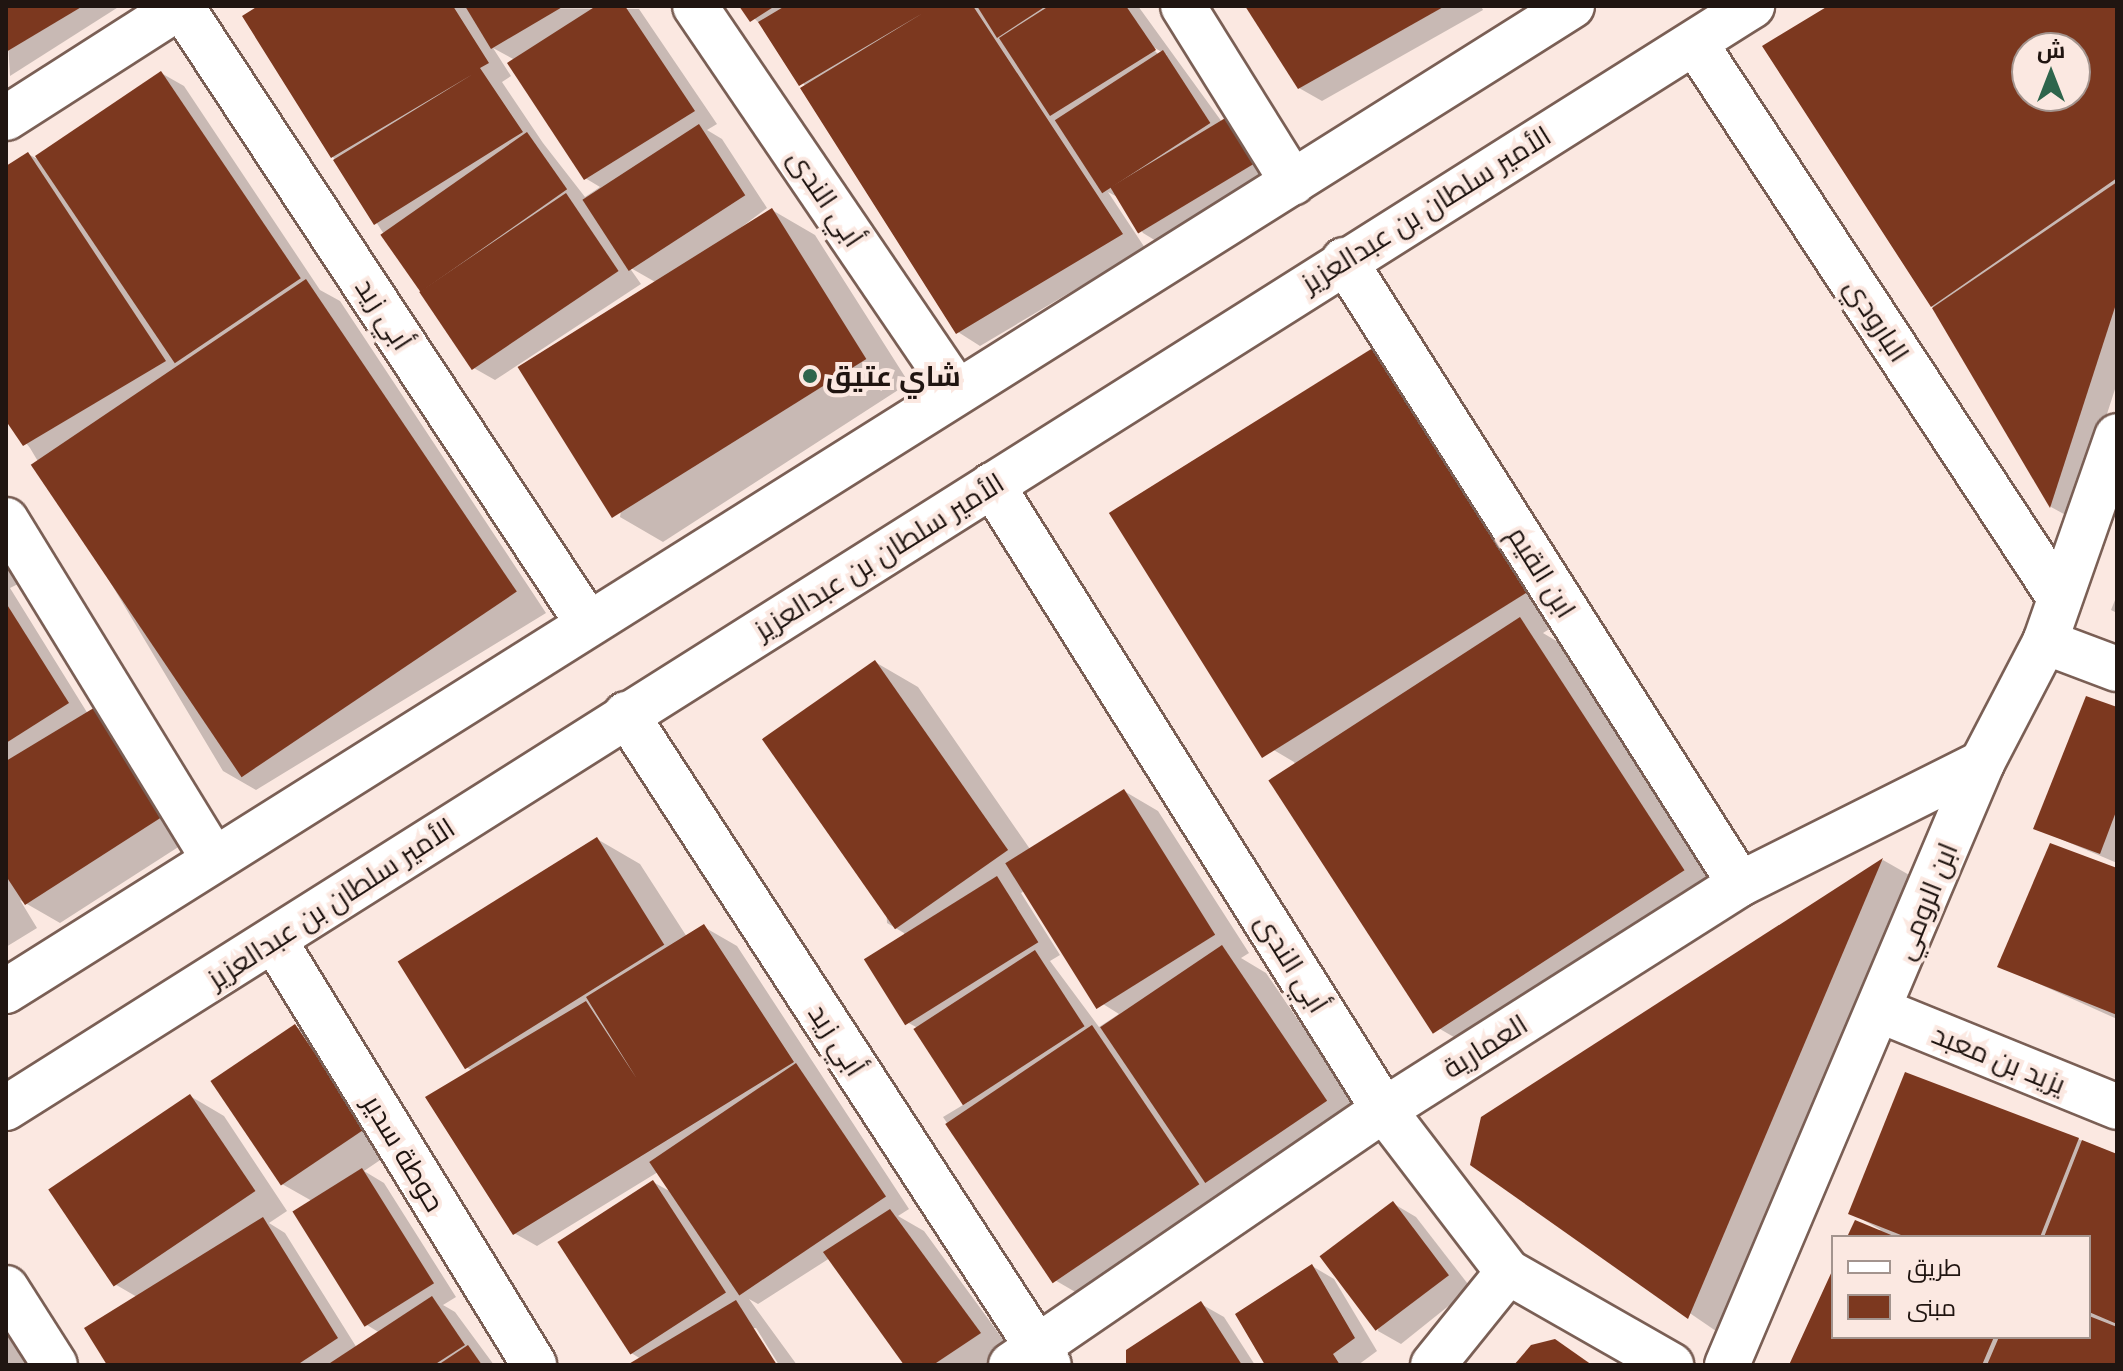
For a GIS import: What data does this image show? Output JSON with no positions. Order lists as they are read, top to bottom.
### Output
{
  "streets": {
    "street": [
      "أبي الندى",
      "الأمير سلطان بن عبدالعزيز",
      "أبي زيد",
      "البارودي",
      "ابن القيم",
      "ابن الرومي",
      "العمارية",
      "يزيد بن معبد",
      "حوطة سدير"
    ]
  },
  "crossings": [
    ["أبي الندى", "الأمير سلطان بن عبدالعزيز"],
    ["أبي الندى", "العمارية"],
    ["الأمير سلطان بن عبدالعزيز", "أبي زيد"],
    ["الأمير سلطان بن عبدالعزيز", "البارودي"],
    ["الأمير سلطان بن عبدالعزيز", "ابن القيم"],
    ["الأمير سلطان بن عبدالعزيز", "حوطة سدير"],
    ["أبي زيد", "العمارية"],
    ["البارودي", "ابن الرومي"],
    ["ابن القيم", "العمارية"],
    ["ابن الرومي", "العمارية"],
    ["ابن الرومي", "يزيد بن معبد"]
  ],
  "places": ["شاي عتيق"],
  "legend": ["طريق", "مبنى"],
  "north": "top"
}
